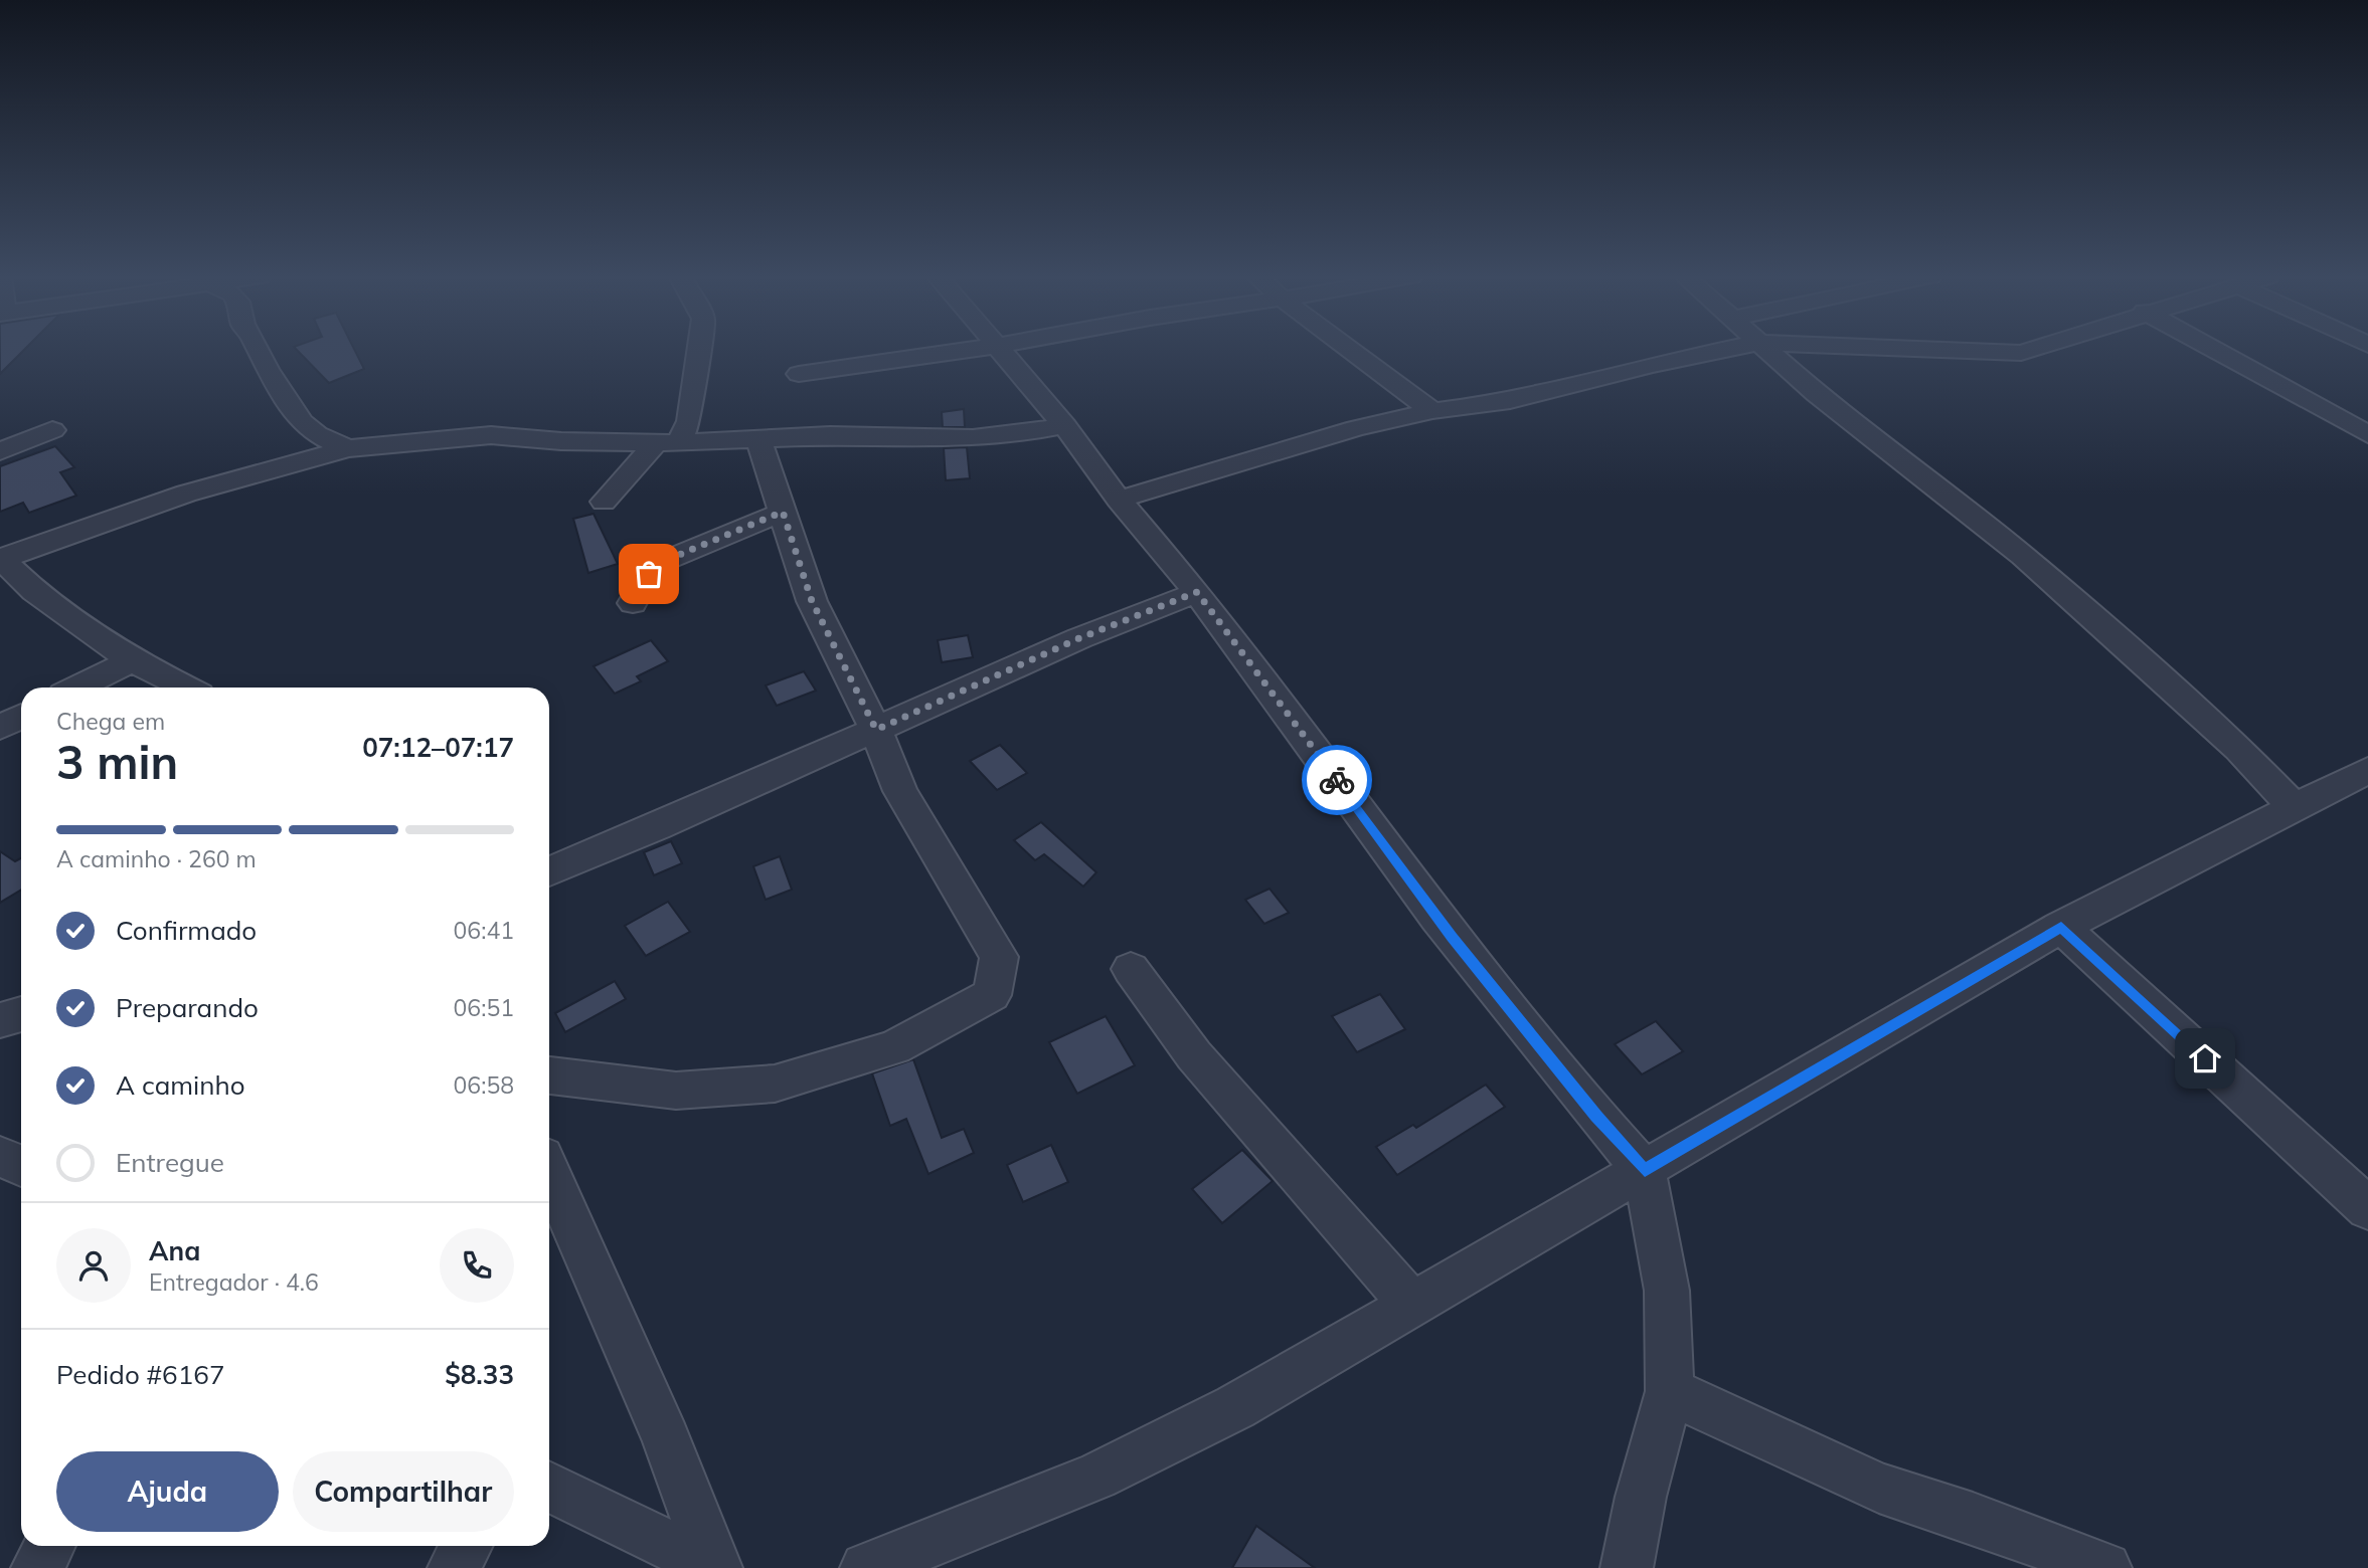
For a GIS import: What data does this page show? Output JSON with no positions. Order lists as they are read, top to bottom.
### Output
{
  "page": {
    "heading": ["3 min", "Chega em", "07:12–07:17"],
    "panel": [
      "Ana",
      "Entregador · 4.6",
      "Pedido #6167",
      "$8.33"
    ],
    "bar": "A caminho · 260 m",
    "list": [
      ["Confirmado", "06:41"],
      ["Preparando", "06:51"],
      ["A caminho", "06:58"],
      "Entregue"
    ],
    "buttons": ["Ajuda", "Compartilhar"]
  }
}
